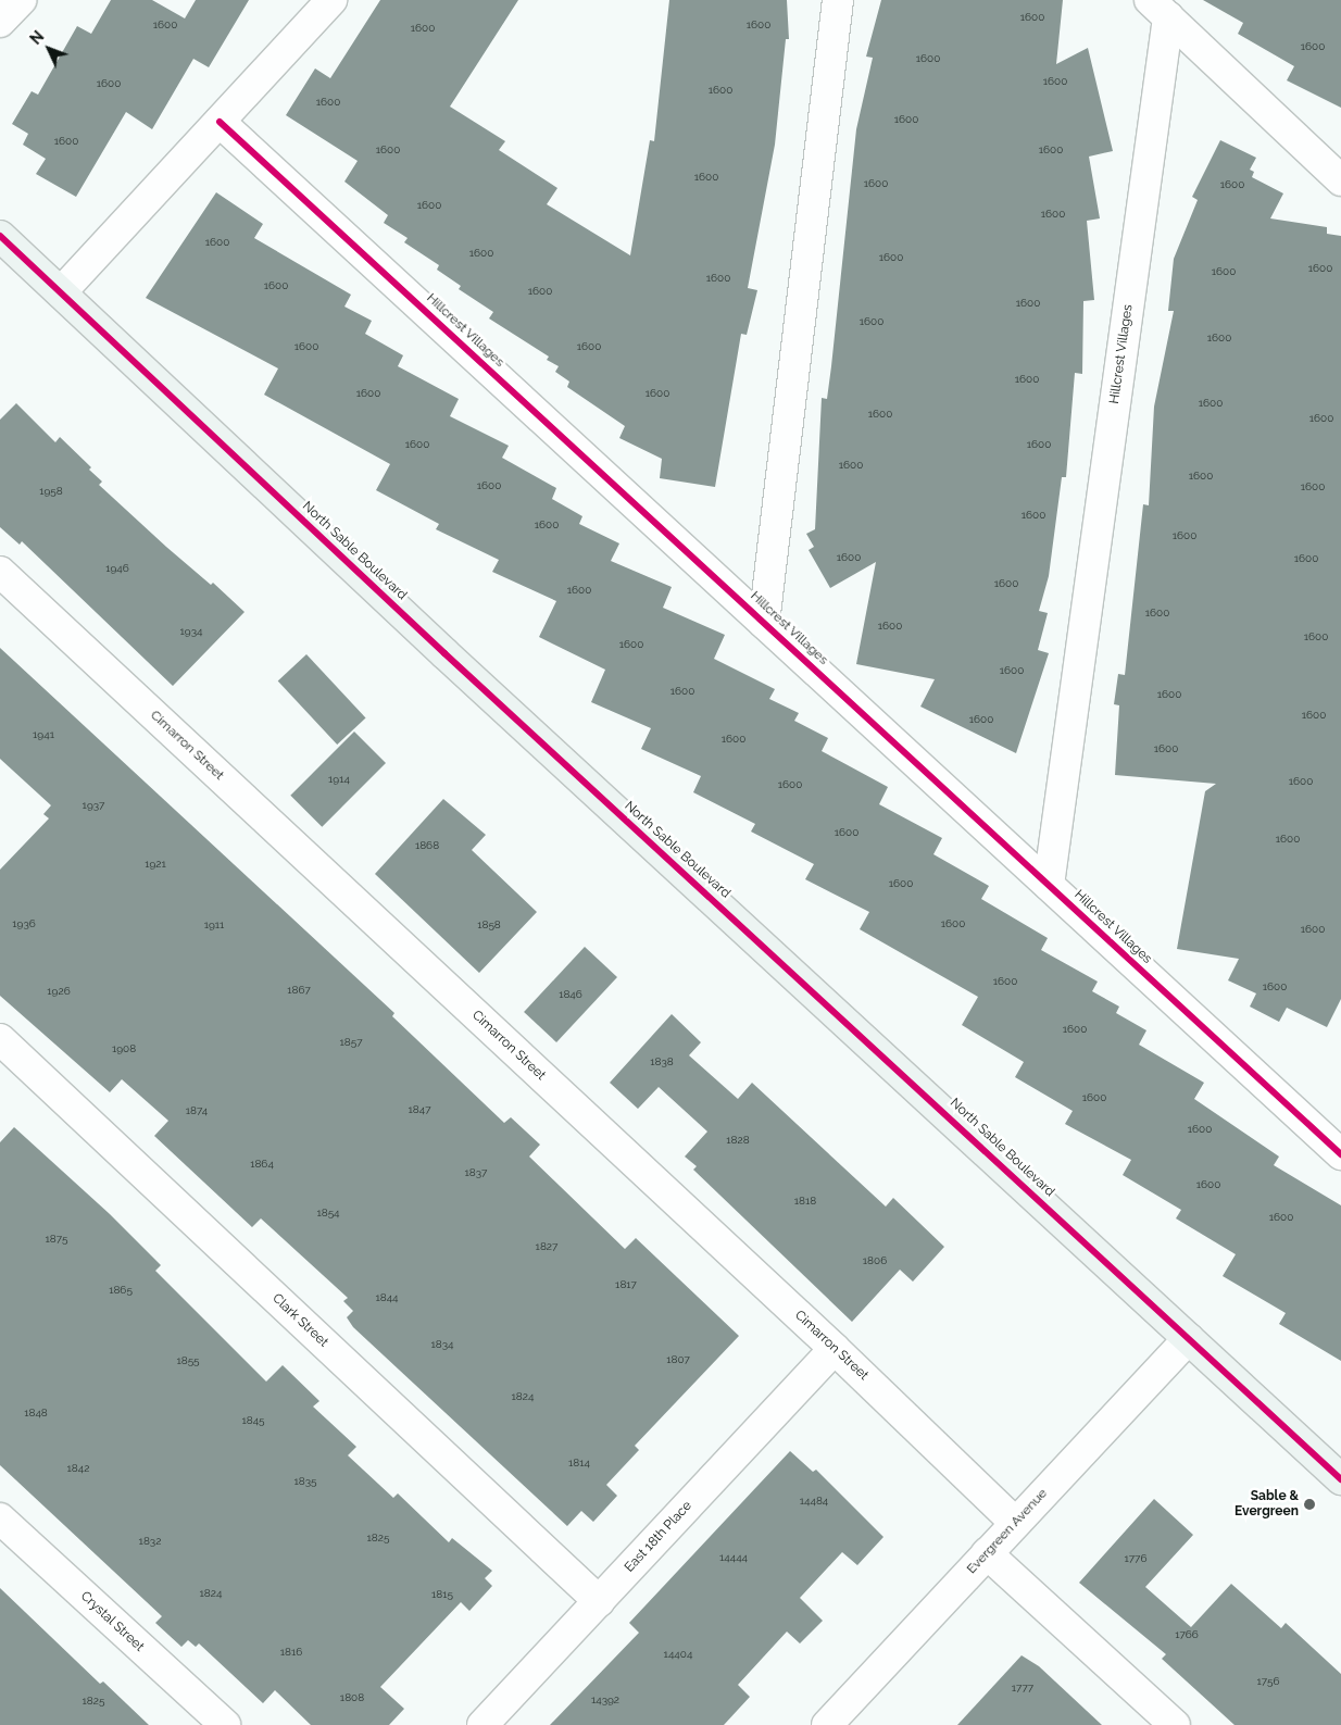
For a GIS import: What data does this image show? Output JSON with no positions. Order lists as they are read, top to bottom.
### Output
{
  "streets": {
    "street": [
      "Hillcrest Villages",
      "North Sable Boulevard",
      "Cimarron Street",
      "Clark Street",
      "Evergreen Avenue",
      "East 18th Place",
      "Crystal Street"
    ]
  },
  "crossings": [
    ["North Sable Boulevard", "Evergreen Avenue"],
    ["Cimarron Street", "Evergreen Avenue"],
    ["Cimarron Street", "East 18th Place"],
    ["Clark Street", "East 18th Place"]
  ],
  "places": ["Sable & Evergreen"],
  "house_numbers": [
    "1600",
    "1600",
    "1600",
    "1600",
    "1600",
    "1600",
    "1600",
    "1600",
    "1600",
    "1600",
    "1600",
    "1600",
    "1600",
    "1600",
    "1600",
    "1600",
    "1600",
    "1600",
    "1600",
    "1600",
    "1600",
    "1600",
    "1600",
    "1600",
    "1600",
    "1600",
    "1600",
    "1600",
    "1600",
    "1600",
    "1600",
    "1600",
    "1600",
    "1600",
    "1600",
    "1600",
    "1600",
    "1600",
    "1600",
    "1600",
    "1600",
    "1600",
    "1600",
    "1600",
    "1958",
    "1600",
    "1600",
    "1600",
    "1600",
    "1600",
    "1946",
    "1600",
    "1600",
    "1600",
    "1600",
    "1934",
    "1600",
    "1600",
    "1600",
    "1600",
    "1600",
    "1600",
    "1600",
    "1941",
    "1600",
    "1600",
    "1914",
    "1600",
    "1600",
    "1937",
    "1600",
    "1600",
    "1868",
    "1921",
    "1600",
    "1936",
    "1600",
    "1911",
    "1858",
    "1600",
    "1600",
    "1600",
    "1867",
    "1926",
    "1846",
    "1600",
    "1857",
    "1908",
    "1838",
    "1600",
    "1847",
    "1874",
    "1600",
    "1828",
    "1864",
    "1837",
    "1600",
    "1818",
    "1854",
    "1600",
    "1875",
    "1827",
    "1806",
    "1817",
    "1865",
    "1844",
    "1834",
    "1807",
    "1855",
    "1824",
    "1848",
    "1845",
    "1814",
    "1842",
    "1835",
    "14484",
    "1825",
    "1832",
    "14444",
    "1776",
    "1824",
    "1815",
    "1766",
    "1816",
    "14404",
    "1756",
    "1777",
    "1808",
    "14392",
    "1825"
  ],
  "north": "top left"
}
